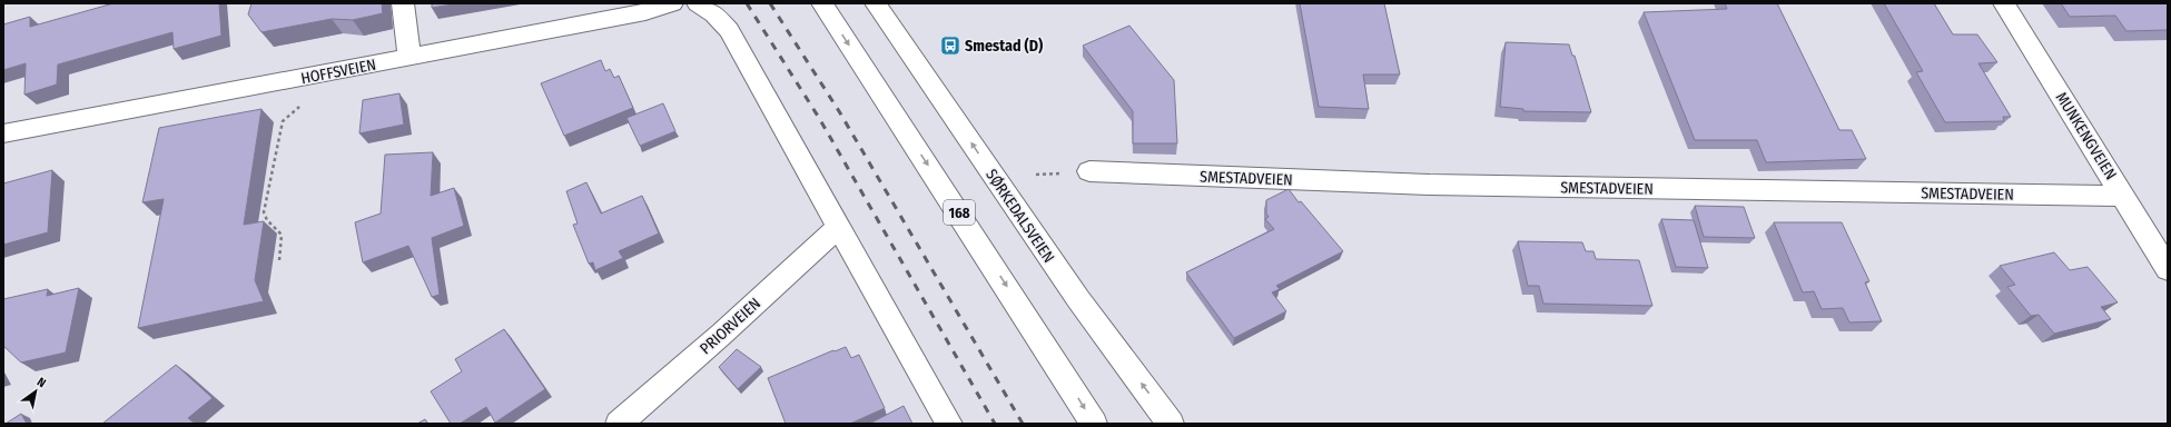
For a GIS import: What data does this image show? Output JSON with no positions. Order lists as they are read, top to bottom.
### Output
{
  "streets": {
    "street": [
      "HOFFSVEIEN",
      "MUNKENGVEIEN",
      "SMESTADVEIEN",
      "168",
      "SØRKEDALSVEIEN",
      "PRIORVEIEN"
    ]
  },
  "crossings": [
    ["MUNKENGVEIEN", "SMESTADVEIEN"]
  ],
  "places": {
    "bus stop": ["Smestad (D)"]
  },
  "north": "top right"
}
